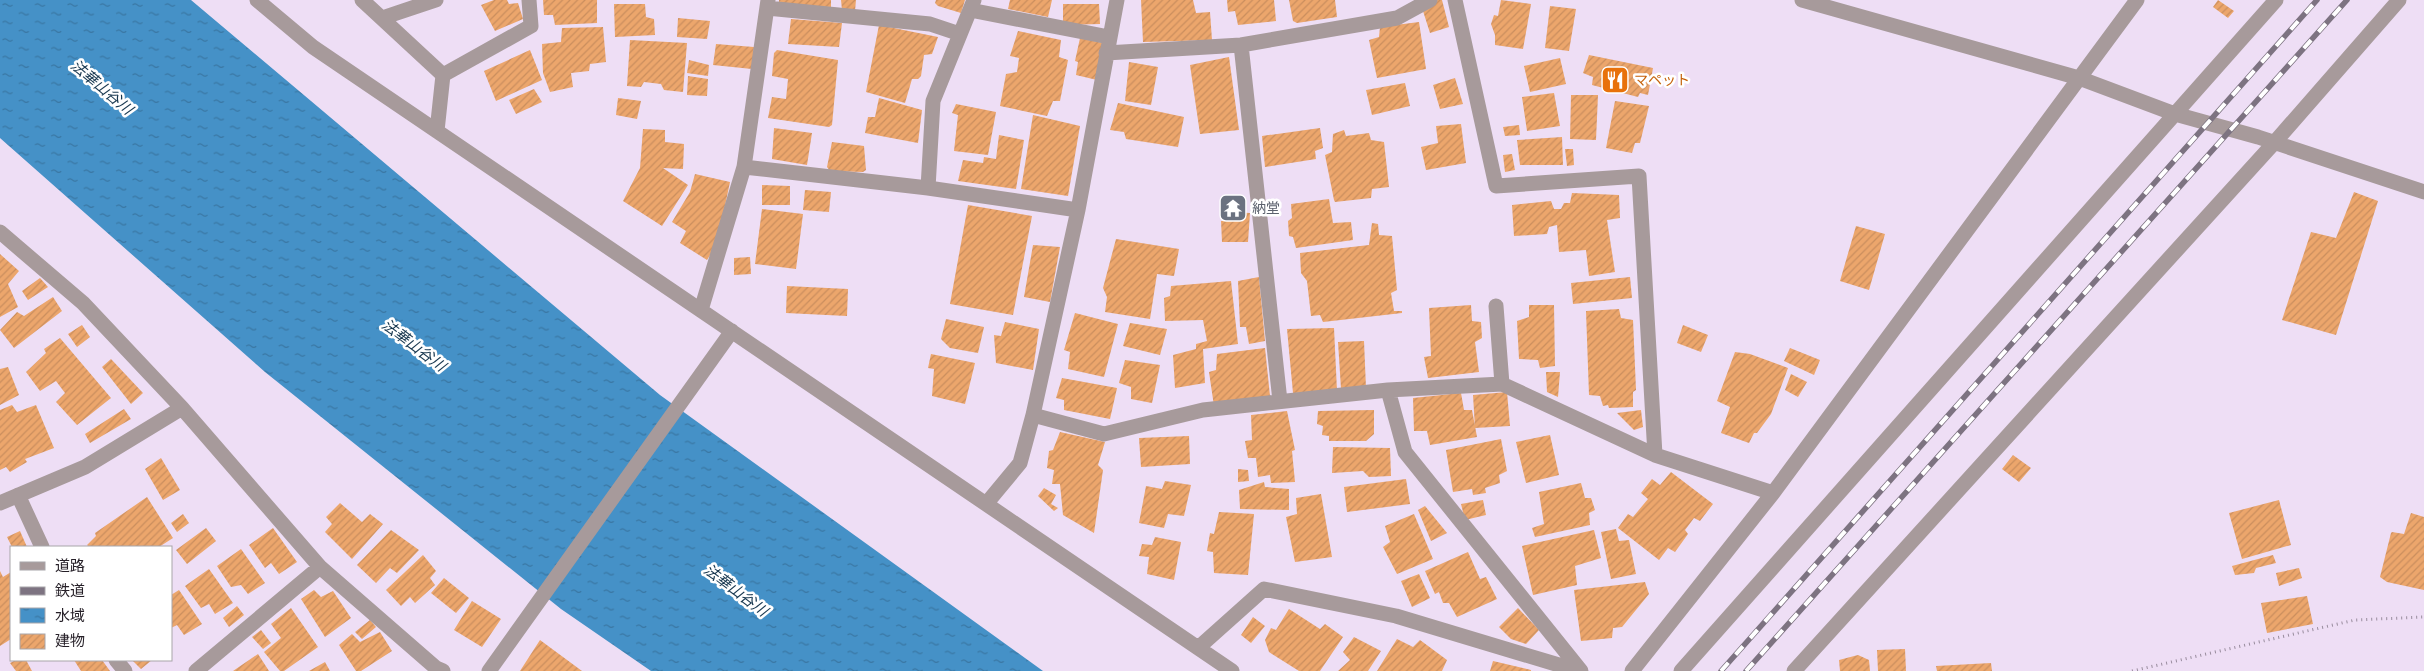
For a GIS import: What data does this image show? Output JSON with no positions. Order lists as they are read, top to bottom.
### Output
{
  "water": ["法華山谷川"],
  "places": {
    "restaurant": ["マペット"],
    "temple": ["納堂"]
  },
  "legend": [
    "道路",
    "鉄道",
    "水域",
    "建物"
  ]
}
